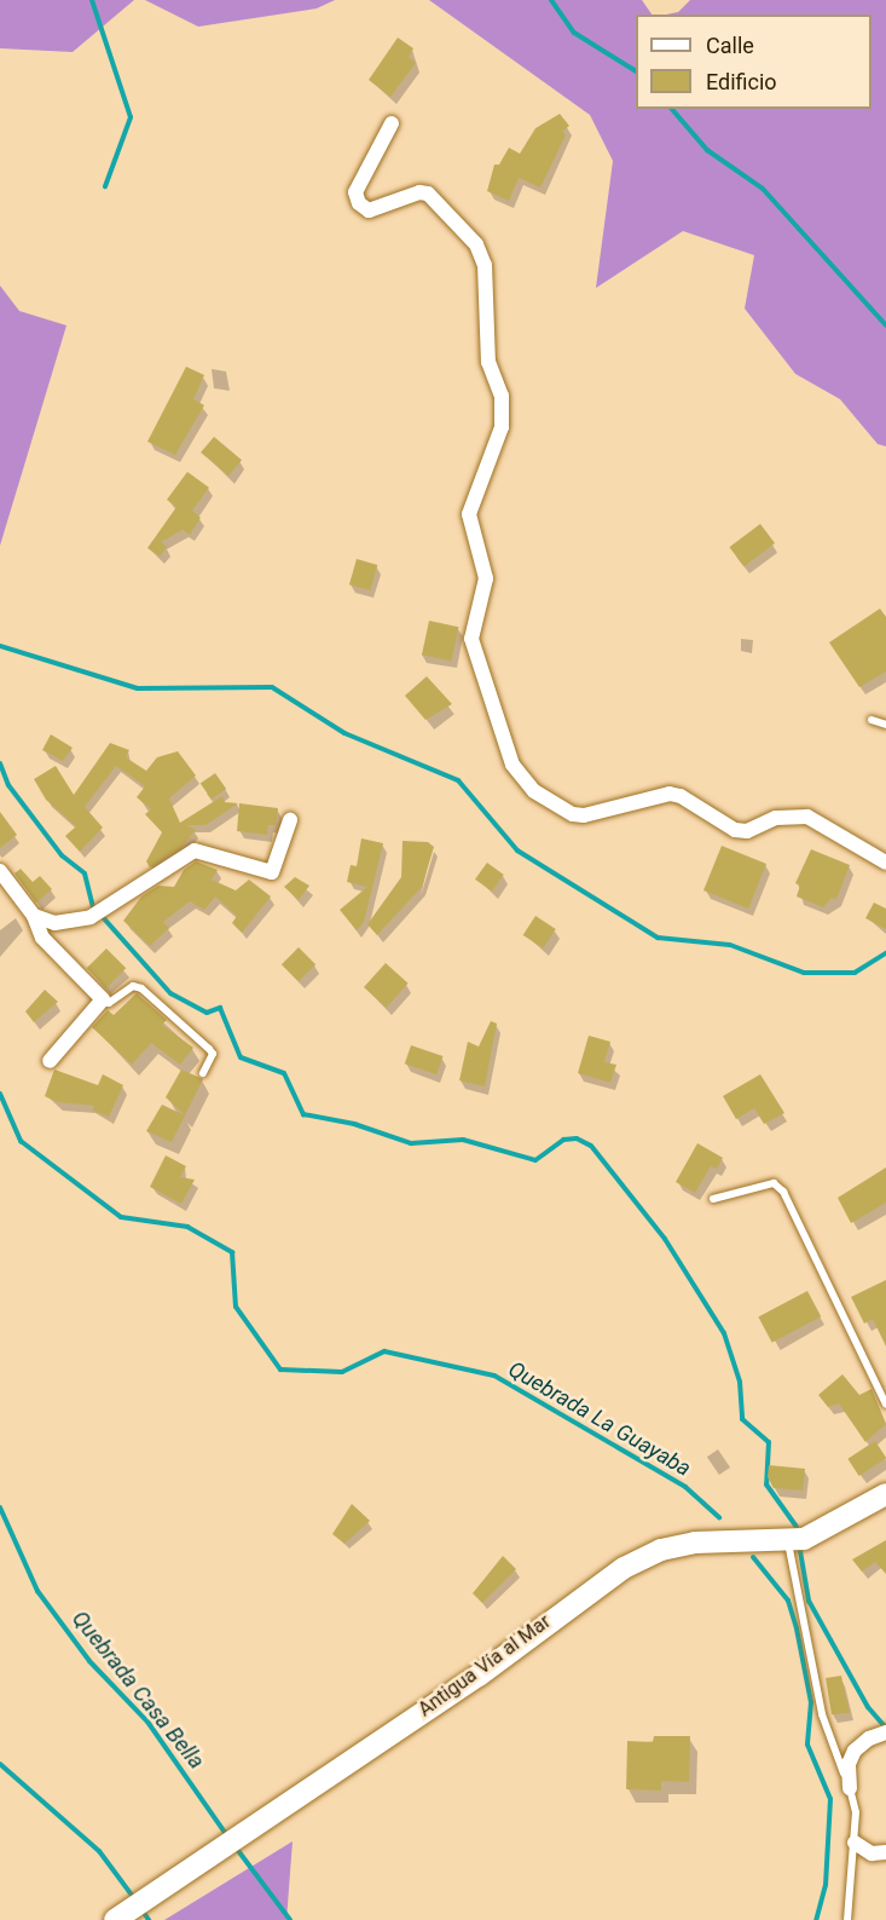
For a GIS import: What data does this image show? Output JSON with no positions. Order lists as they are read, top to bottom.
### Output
{
  "streets": {
    "main road": ["Antigua Vía al Mar"]
  },
  "water": ["Quebrada La Guayaba", "Quebrada Casa Bella"],
  "legend": ["Calle", "Edificio"]
}
